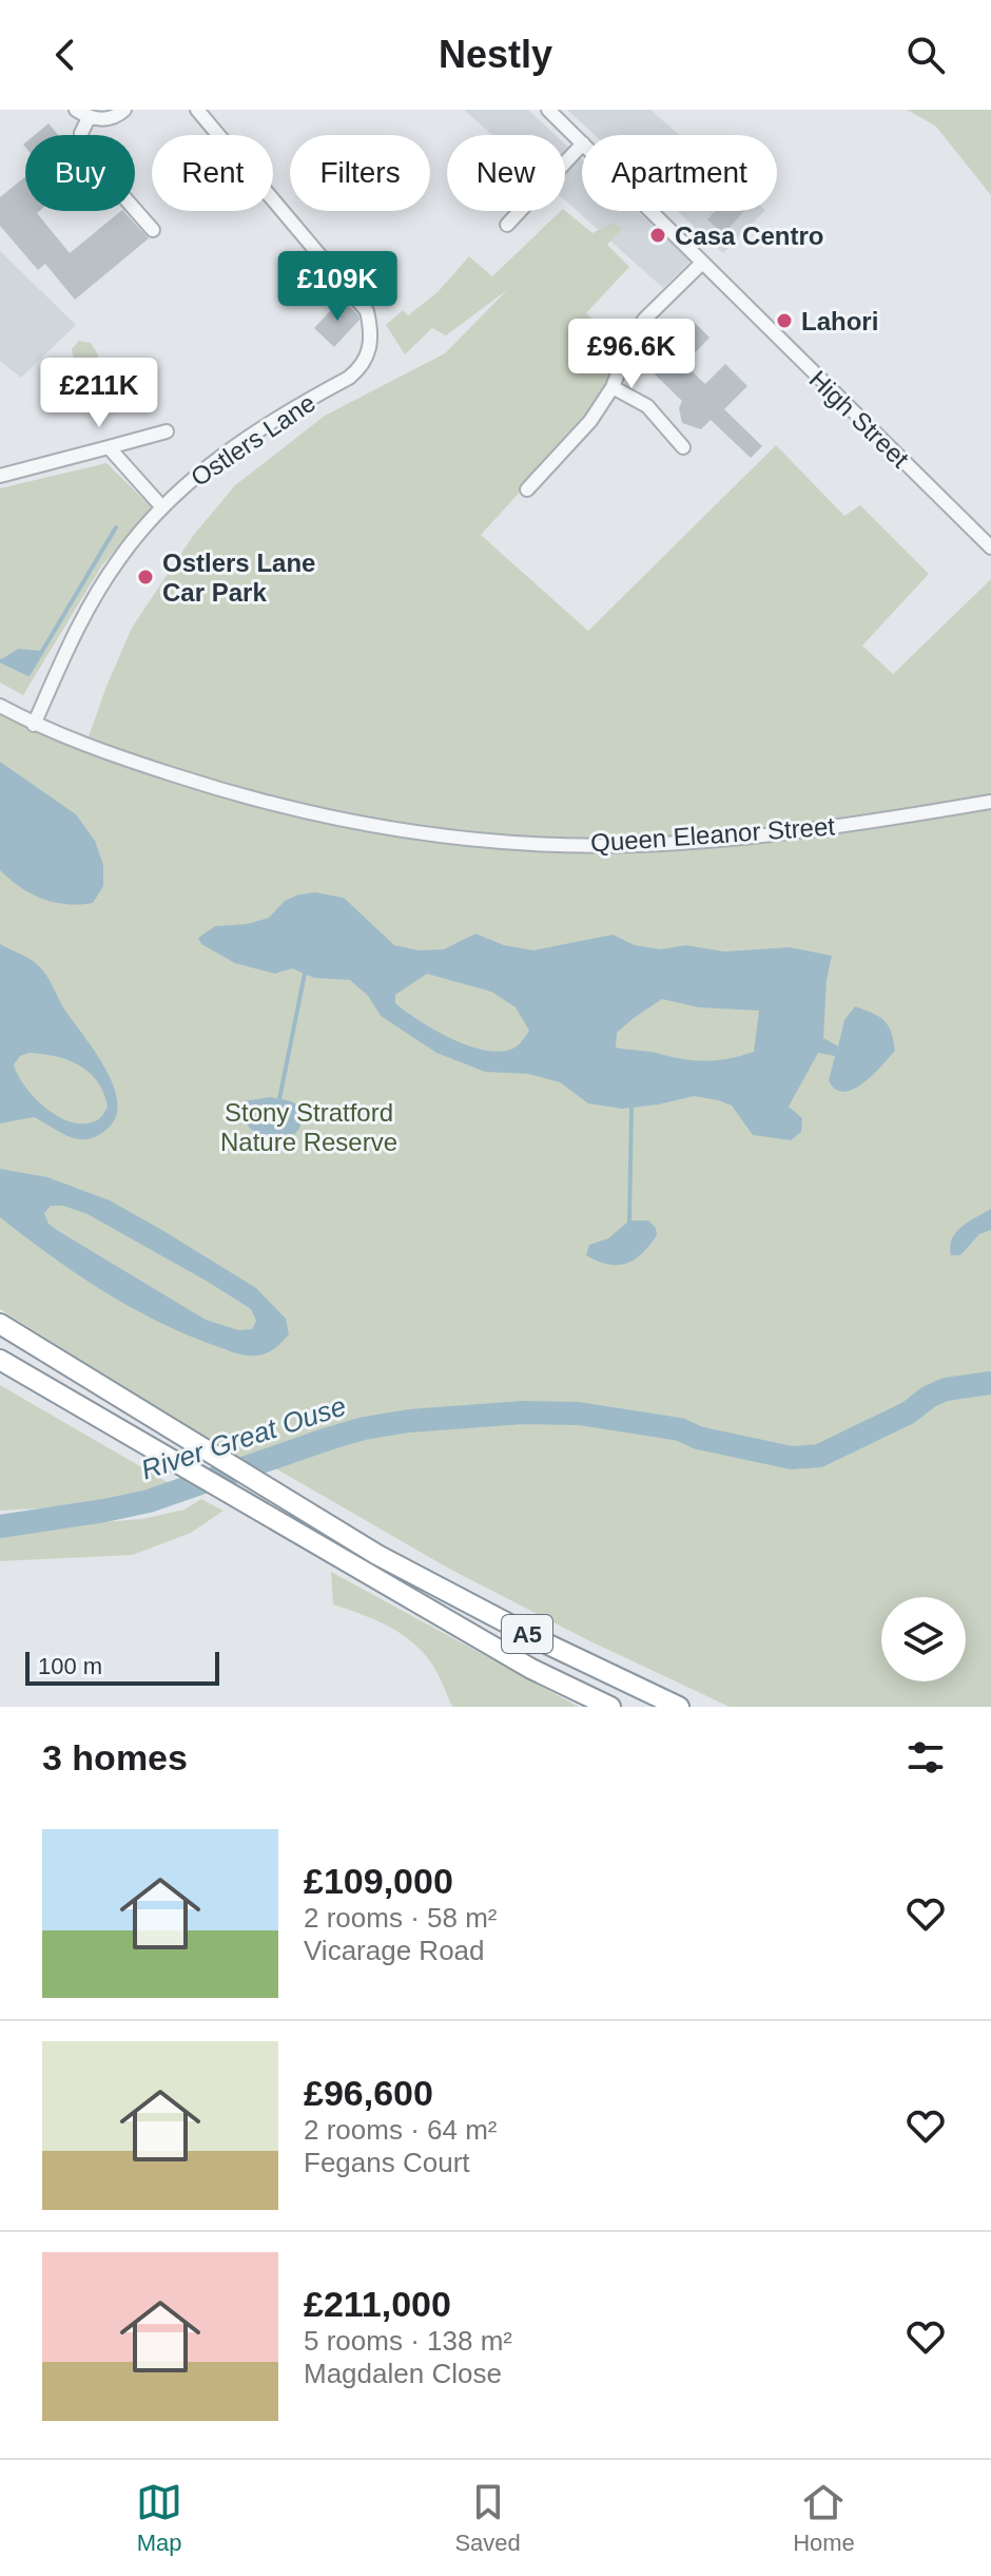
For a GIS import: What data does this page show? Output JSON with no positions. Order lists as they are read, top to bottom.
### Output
{
  "streets": {
    "highway": ["A5"],
    "street": ["High Street", "Ostlers Lane", "Queen Eleanor Street"]
  },
  "crossings": [
    ["Ostlers Lane", "Queen Eleanor Street"]
  ],
  "water": ["River Great Ouse"],
  "parks": ["Stony Stratford Nature Reserve"],
  "places": ["Casa Centro", "Lahori", "Ostlers Lane Car Park"],
  "scale_bar": "100 m",
  "page": {
    "header": "Nestly",
    "chip": [
      "Buy",
      "Rent",
      "Filters",
      "New",
      "Apartment"
    ],
    "price": ["£109K", "£96.6K", "£211K"],
    "scale": "100 m",
    "heading": "3 homes",
    "list": [
      {
        "name": "£109,000",
        "note": "2 rooms · 58 m² · Vicarage Road"
      },
      {
        "name": "£96,600",
        "note": "2 rooms · 64 m² · Fegans Court"
      },
      {
        "name": "£211,000",
        "note": "5 rooms · 138 m² · Magdalen Close"
      }
    ],
    "tabs": ["Map", "Saved", "Home"]
  }
}
